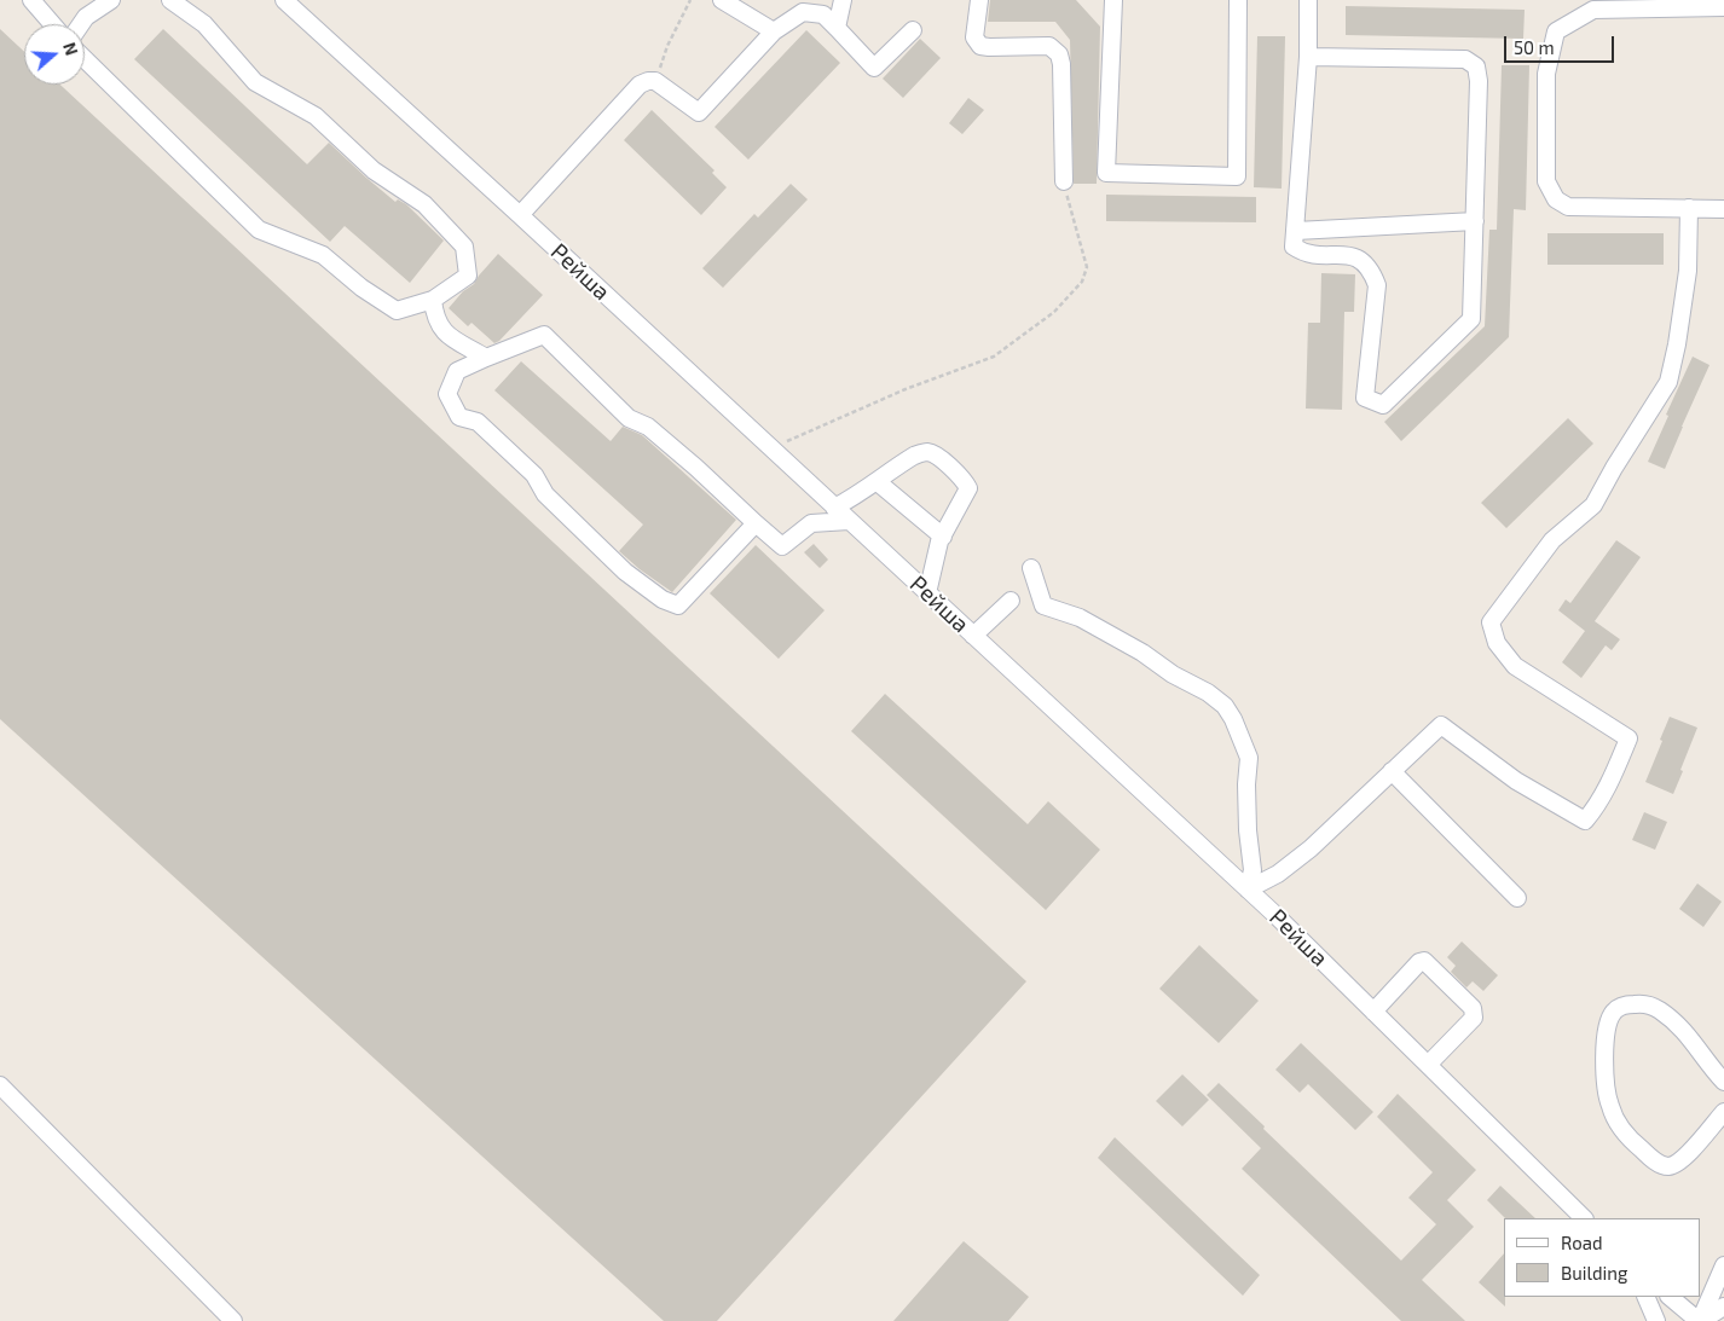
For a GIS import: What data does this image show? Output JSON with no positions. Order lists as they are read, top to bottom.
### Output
{
  "streets": {
    "street": ["Рейша"]
  },
  "legend": ["Road", "Building"],
  "scale_bar": "50 m",
  "north": "right"
}
